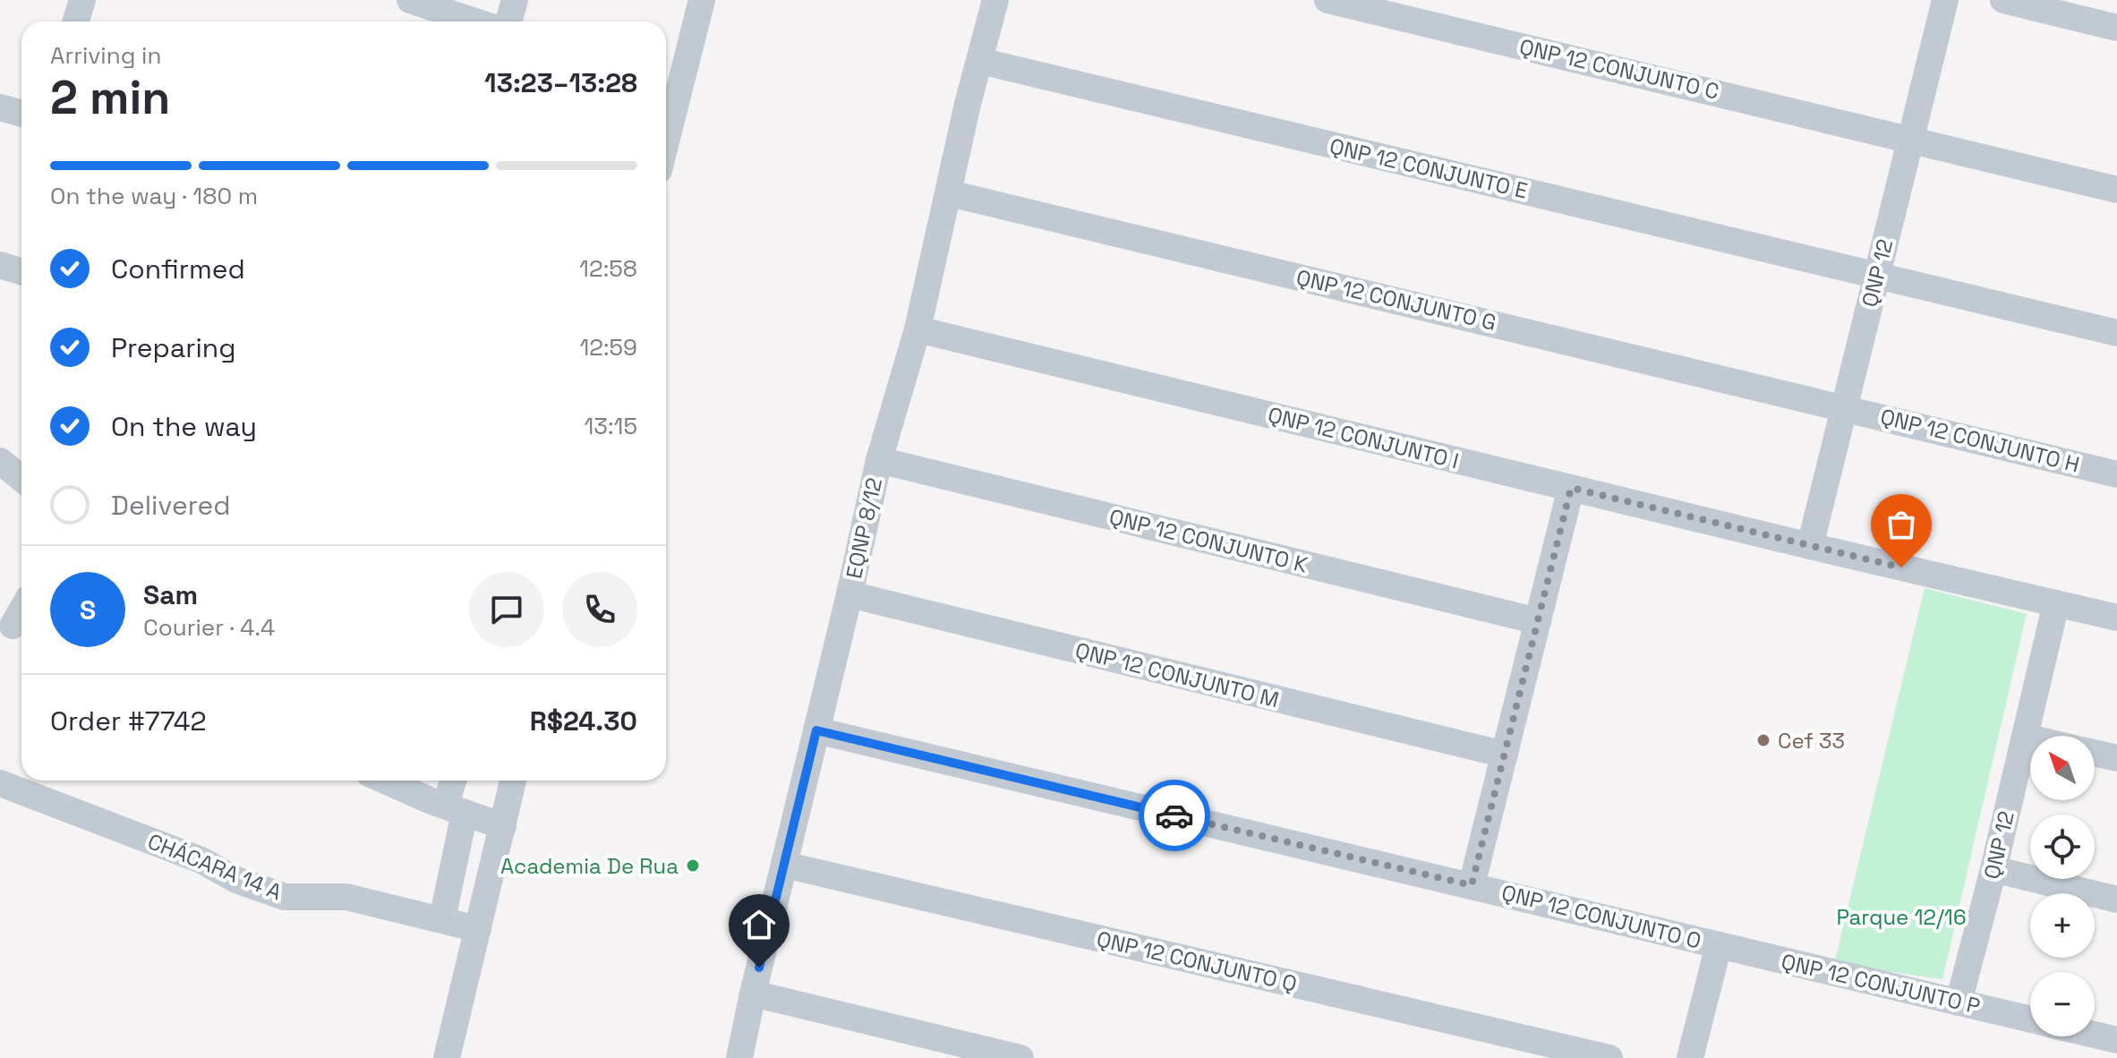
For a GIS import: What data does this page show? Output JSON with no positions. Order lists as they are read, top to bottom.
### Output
{
  "streets": {
    "street": [
      "QNP 12 CONJUNTO C",
      "QNP 12 CONJUNTO E",
      "QNP 12",
      "QNP 12 CONJUNTO G",
      "QNP 12 CONJUNTO I",
      "QNP 12 CONJUNTO H",
      "EQNP 8/12",
      "QNP 12 CONJUNTO K",
      "QNP 12 CONJUNTO M",
      "CHÁCARA 14 A",
      "QNP 12 CONJUNTO O",
      "QNP 12 CONJUNTO Q",
      "QNP 12 CONJUNTO P"
    ]
  },
  "crossings": [
    ["QNP 12 CONJUNTO C", "QNP 12"],
    ["QNP 12 CONJUNTO E", "QNP 12"],
    ["QNP 12 CONJUNTO E", "EQNP 8/12"],
    ["QNP 12", "QNP 12 CONJUNTO G"],
    ["QNP 12", "QNP 12 CONJUNTO I"],
    ["QNP 12", "QNP 12 CONJUNTO H"],
    ["QNP 12", "QNP 12 CONJUNTO P"],
    ["QNP 12 CONJUNTO G", "QNP 12 CONJUNTO H"],
    ["QNP 12 CONJUNTO G", "EQNP 8/12"],
    ["QNP 12 CONJUNTO I", "EQNP 8/12"],
    ["EQNP 8/12", "QNP 12 CONJUNTO K"],
    ["EQNP 8/12", "QNP 12 CONJUNTO M"],
    ["EQNP 8/12", "QNP 12 CONJUNTO O"],
    ["EQNP 8/12", "QNP 12 CONJUNTO Q"],
    ["QNP 12 CONJUNTO O", "QNP 12 CONJUNTO P"]
  ],
  "parks": ["Parque 12/16"],
  "places": ["Cef 33", "Academia De Rua"],
  "north": "top left",
  "page": {
    "heading": ["2 min", "Arriving in", "13:23–13:28"],
    "panel": [
      "Sam",
      "Courier · 4.4",
      "Order #7742",
      "R$24.30"
    ],
    "bar": "On the way · 180 m",
    "list": [
      ["Confirmed", "12:58"],
      ["Preparing", "12:59"],
      ["On the way", "13:15"],
      "Delivered"
    ],
    "round": "S",
    "map_buttons": ["+", "−"]
  }
}
